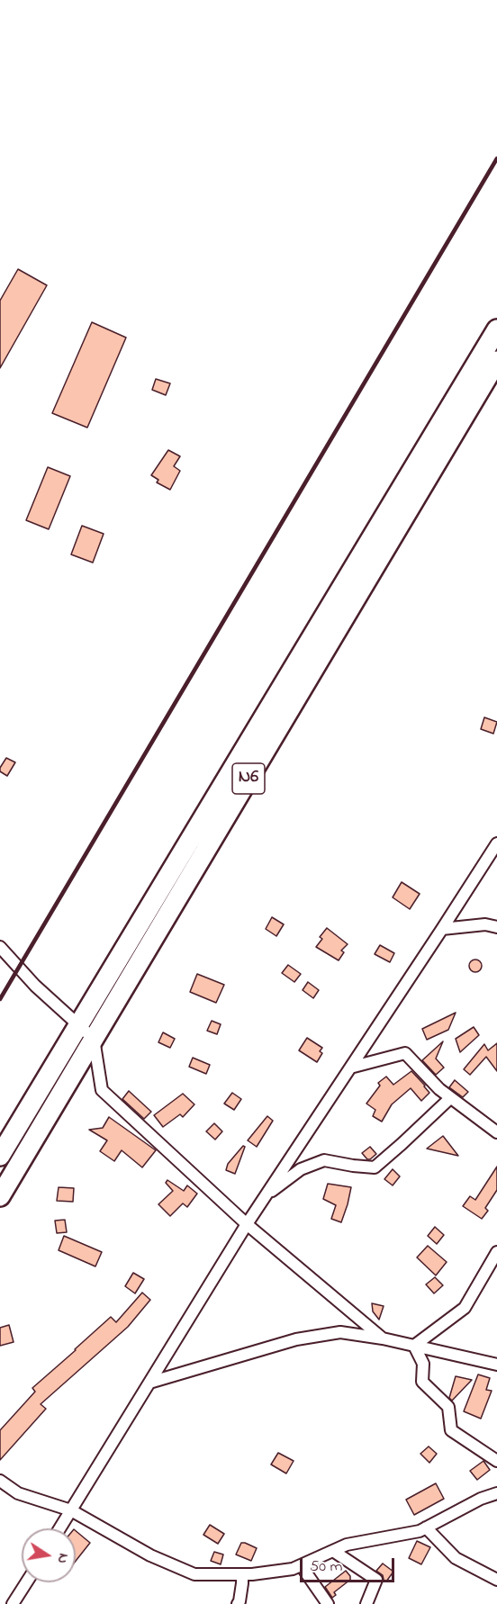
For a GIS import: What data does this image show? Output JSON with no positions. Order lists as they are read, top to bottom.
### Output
{
  "streets": {
    "highway": ["N6"]
  },
  "scale_bar": "50 m",
  "north": "right"
}
